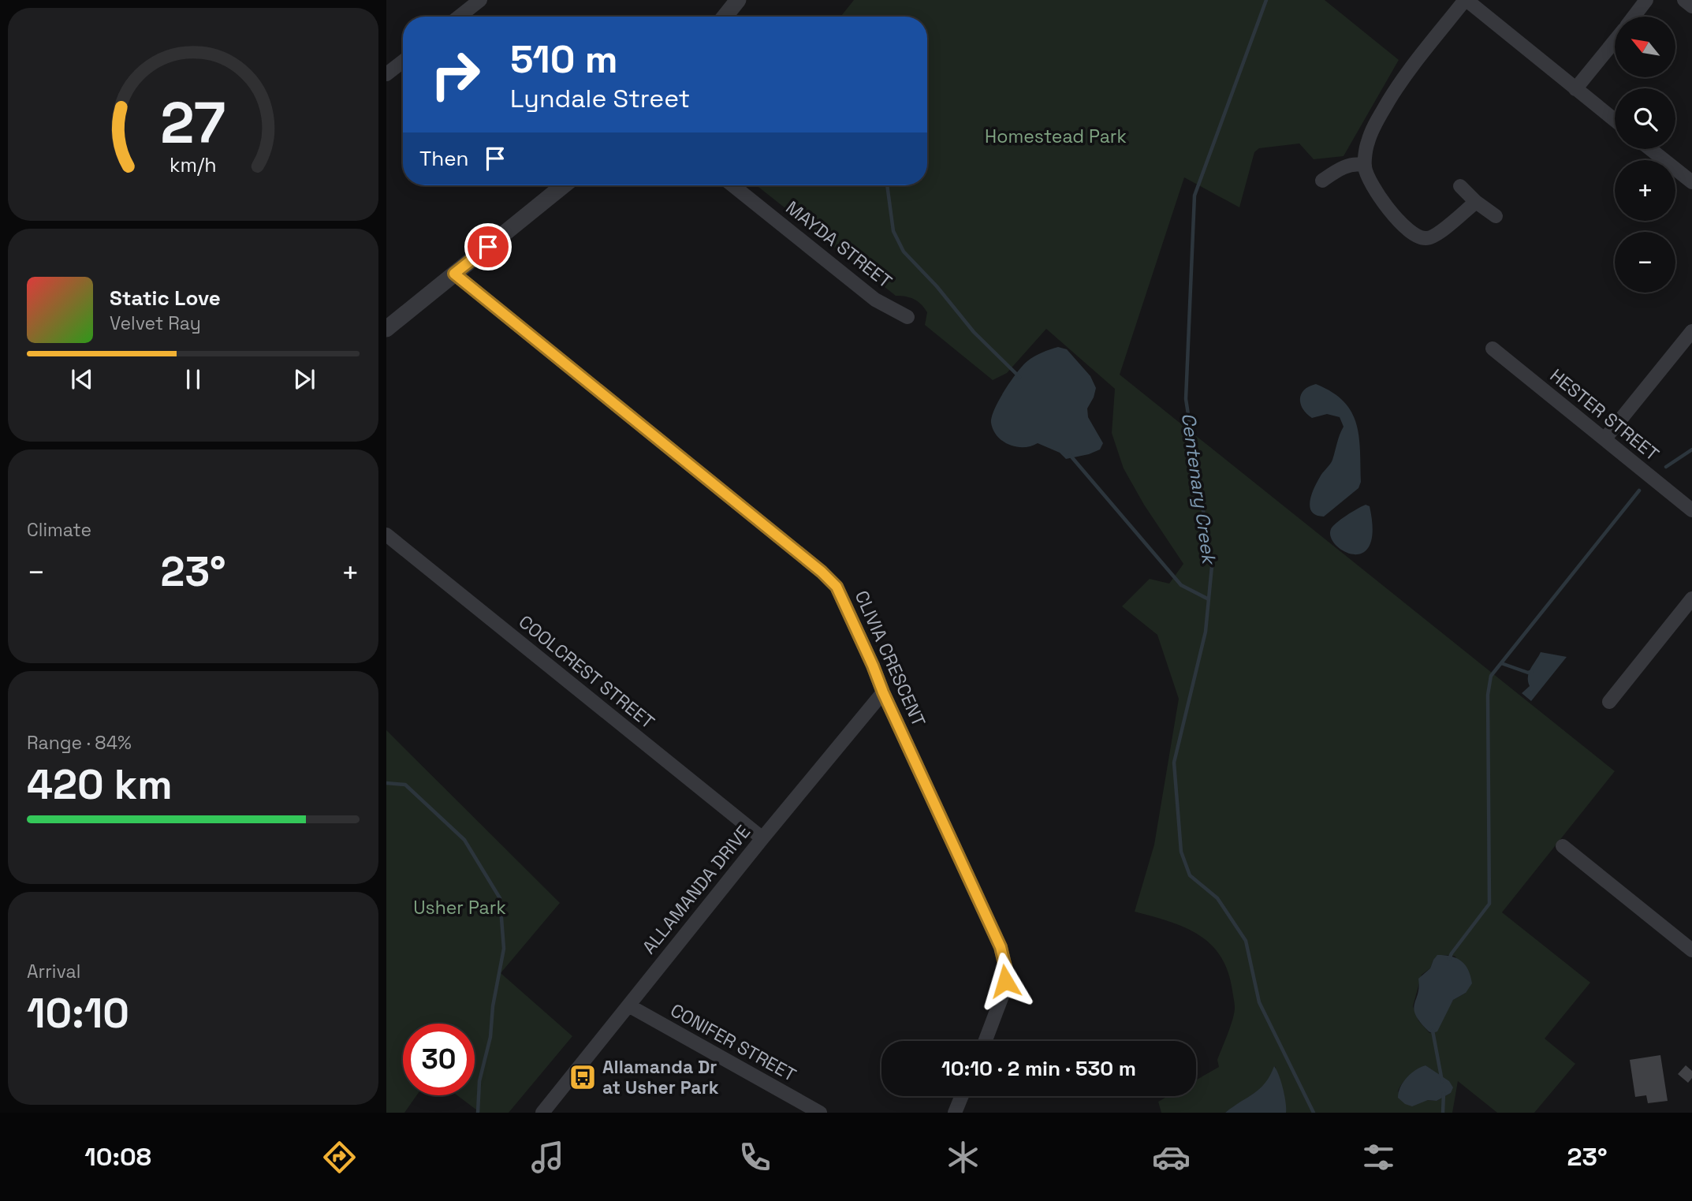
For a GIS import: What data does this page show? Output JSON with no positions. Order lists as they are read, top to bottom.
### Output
{
  "streets": {
    "street": [
      "MAYDA STREET",
      "HESTER STREET",
      "CLIVIA CRESCENT",
      "COOLCREST STREET",
      "ALLAMANDA DRIVE",
      "CONIFER STREET"
    ]
  },
  "crossings": [
    ["CLIVIA CRESCENT", "ALLAMANDA DRIVE"],
    ["COOLCREST STREET", "ALLAMANDA DRIVE"],
    ["ALLAMANDA DRIVE", "CONIFER STREET"]
  ],
  "water": ["Centenary Creek"],
  "parks": ["Homestead Park", "Usher Park"],
  "places": {
    "bus stop": ["Allamanda Dr at Usher Park"]
  },
  "north": "top left",
  "page": {
    "map_buttons": ["+", "−"],
    "turn": ["510 m", "Lyndale Street"],
    "then": "Then",
    "song": ["Static Love", "Velvet Ray"],
    "tile": [
      "Climate",
      ["Range · 84%", "420 km"],
      ["Arrival", "10:10"]
    ],
    "heat": ["−", "23°", "+"],
    "limit": "30",
    "trip": "10:10 · 2 min · 530 m",
    "tabs": ["10:08", "23°"],
    "gauge": ["27", "km/h"]
  }
}
